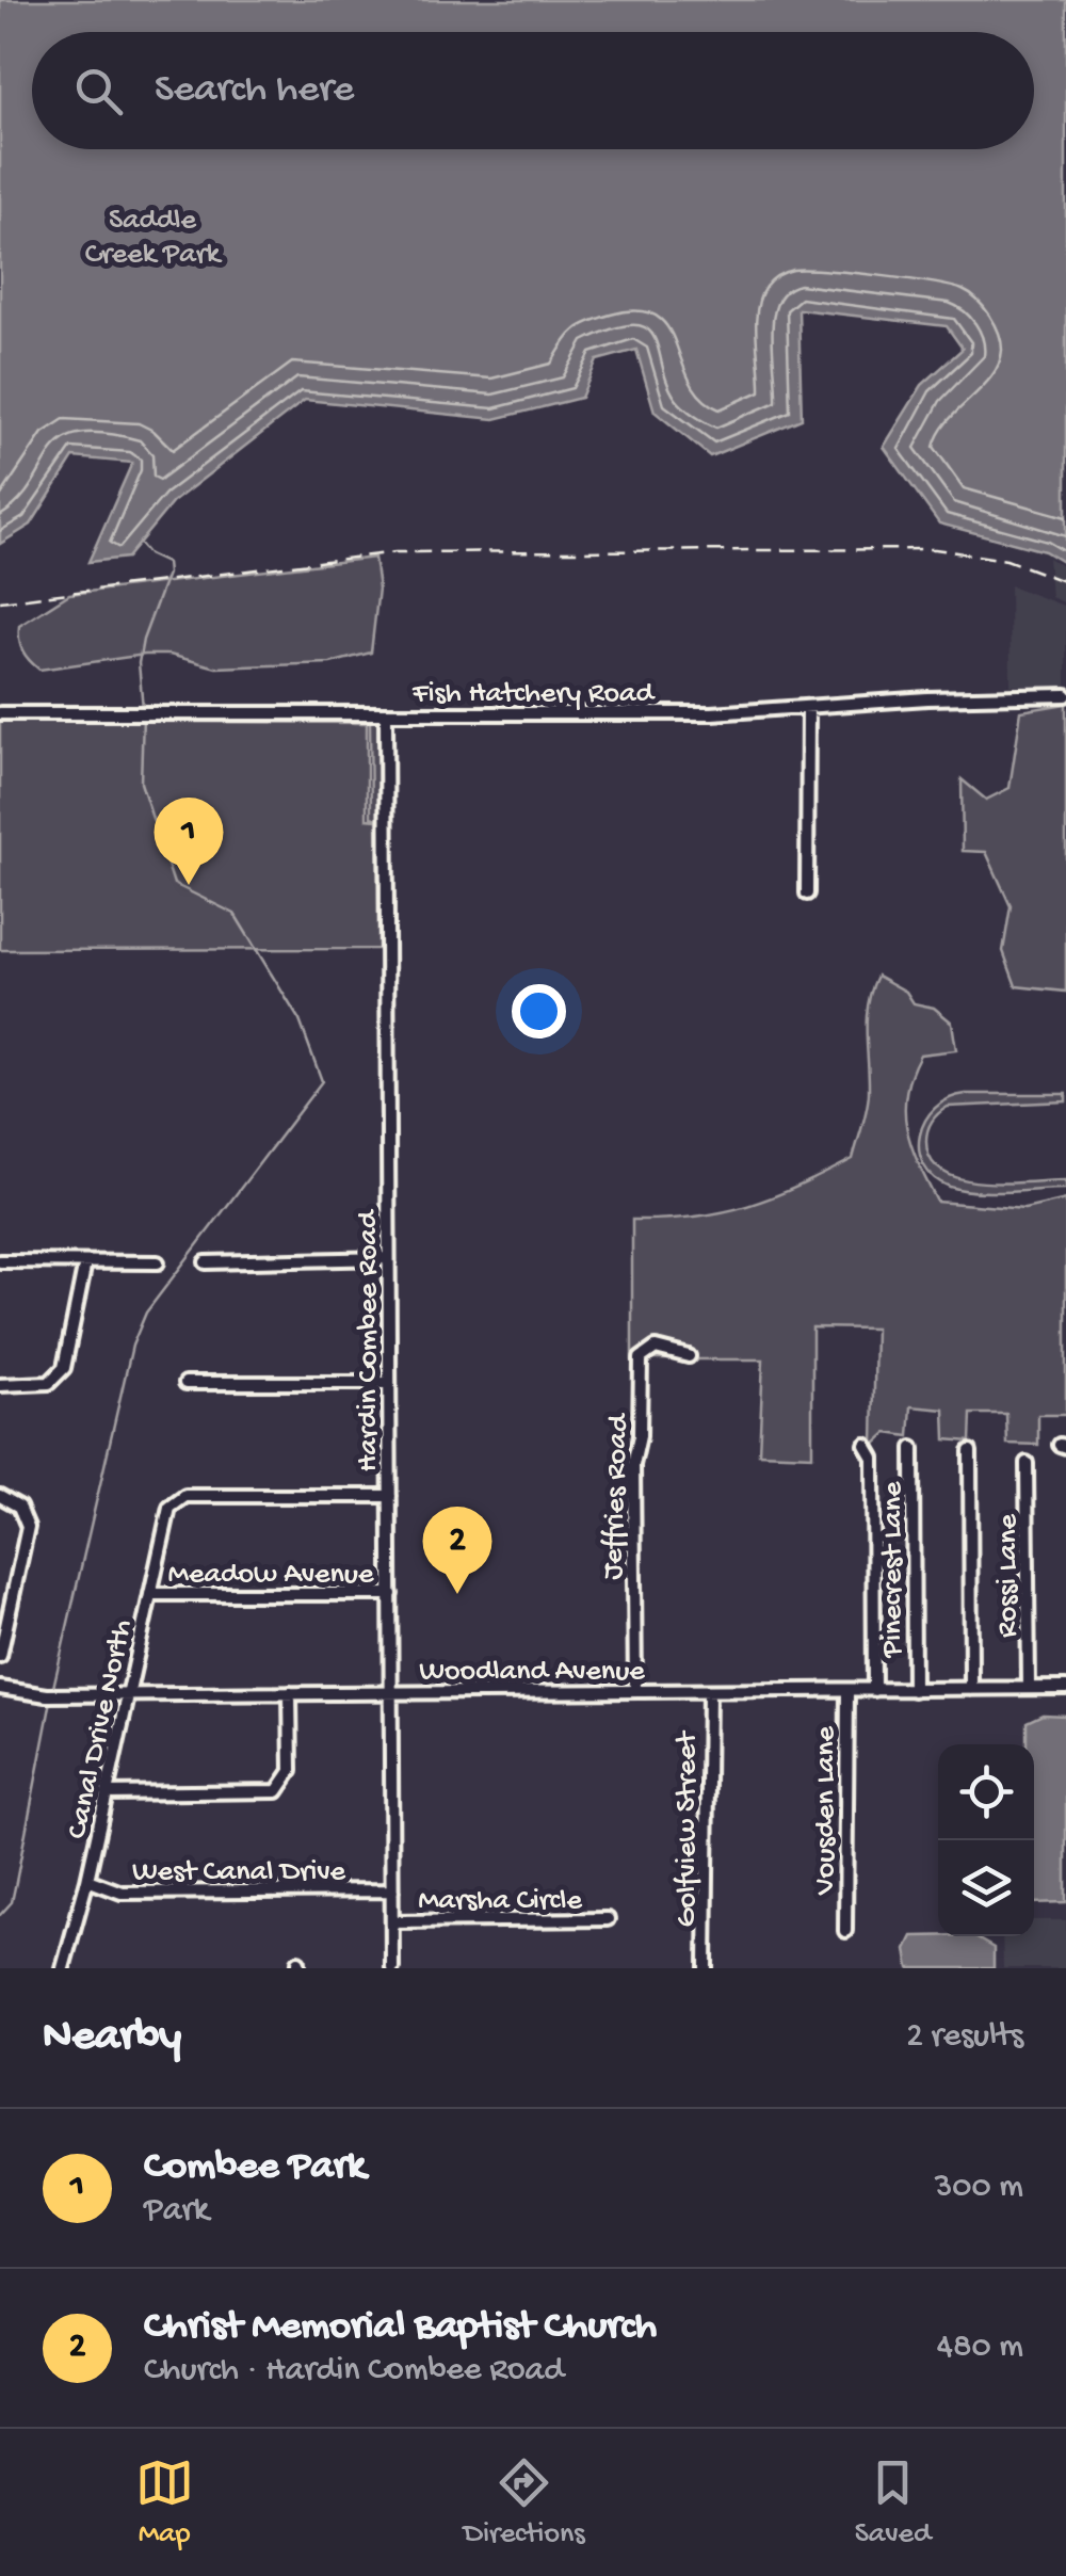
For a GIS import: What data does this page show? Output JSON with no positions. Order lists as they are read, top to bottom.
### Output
{
  "streets": {
    "street": [
      "Fish Hatchery Road",
      "Hardin Combee Road",
      "Jeffries Road",
      "Pinecrest Lane",
      "Meadow Avenue",
      "Rossi Lane",
      "Woodland Avenue",
      "Canal Drive North",
      "Vousden Lane",
      "Golfview Street",
      "West Canal Drive",
      "Marsha Circle"
    ]
  },
  "crossings": [
    ["Fish Hatchery Road", "Hardin Combee Road"],
    ["Hardin Combee Road", "Meadow Avenue"],
    ["Hardin Combee Road", "Woodland Avenue"],
    ["Hardin Combee Road", "Canal Drive North"],
    ["Hardin Combee Road", "West Canal Drive"],
    ["Hardin Combee Road", "Marsha Circle"],
    ["Jeffries Road", "Woodland Avenue"],
    ["Pinecrest Lane", "Woodland Avenue"],
    ["Meadow Avenue", "Canal Drive North"],
    ["Rossi Lane", "Woodland Avenue"],
    ["Woodland Avenue", "Canal Drive North"],
    ["Woodland Avenue", "Vousden Lane"],
    ["Woodland Avenue", "Golfview Street"],
    ["Canal Drive North", "West Canal Drive"]
  ],
  "parks": ["Saddle Creek Park"],
  "page": {
    "search": "Search here",
    "pins": ["1", "2"],
    "heading": ["Nearby", "2 results"],
    "list": [
      {
        "mark": "1",
        "name": "Combee Park",
        "note": "Park",
        "value": "300 m"
      },
      {
        "mark": "2",
        "name": "Christ Memorial Baptist Church",
        "note": "Church · Hardin Combee Road",
        "value": "480 m"
      }
    ],
    "nav": ["Map", "Directions", "Saved"]
  }
}
